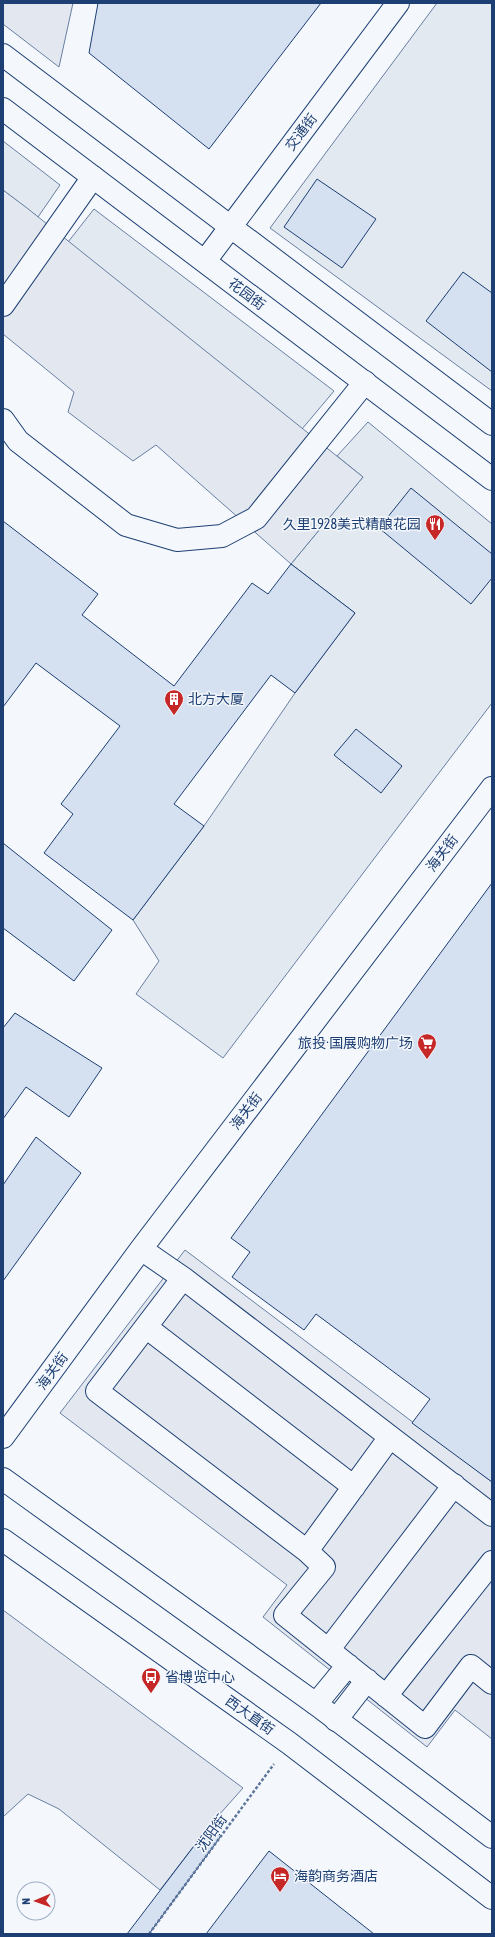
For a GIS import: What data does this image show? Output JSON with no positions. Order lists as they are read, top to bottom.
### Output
{
  "streets": {
    "main road": [
      "交通街",
      "花园街",
      "海关街",
      "西大直街"
    ],
    "path": ["沈阳街"]
  },
  "crossings": [
    ["交通街", "花园街"],
    ["西大直街", "沈阳街"]
  ],
  "places": {
    "restaurant": ["久里1928美式精酿花园"],
    "building": ["北方大厦"],
    "supermarket": ["旅投·国展购物广场"],
    "bus stop": ["省博览中心"],
    "hotel": ["海韵商务酒店"]
  },
  "north": "left"
}
